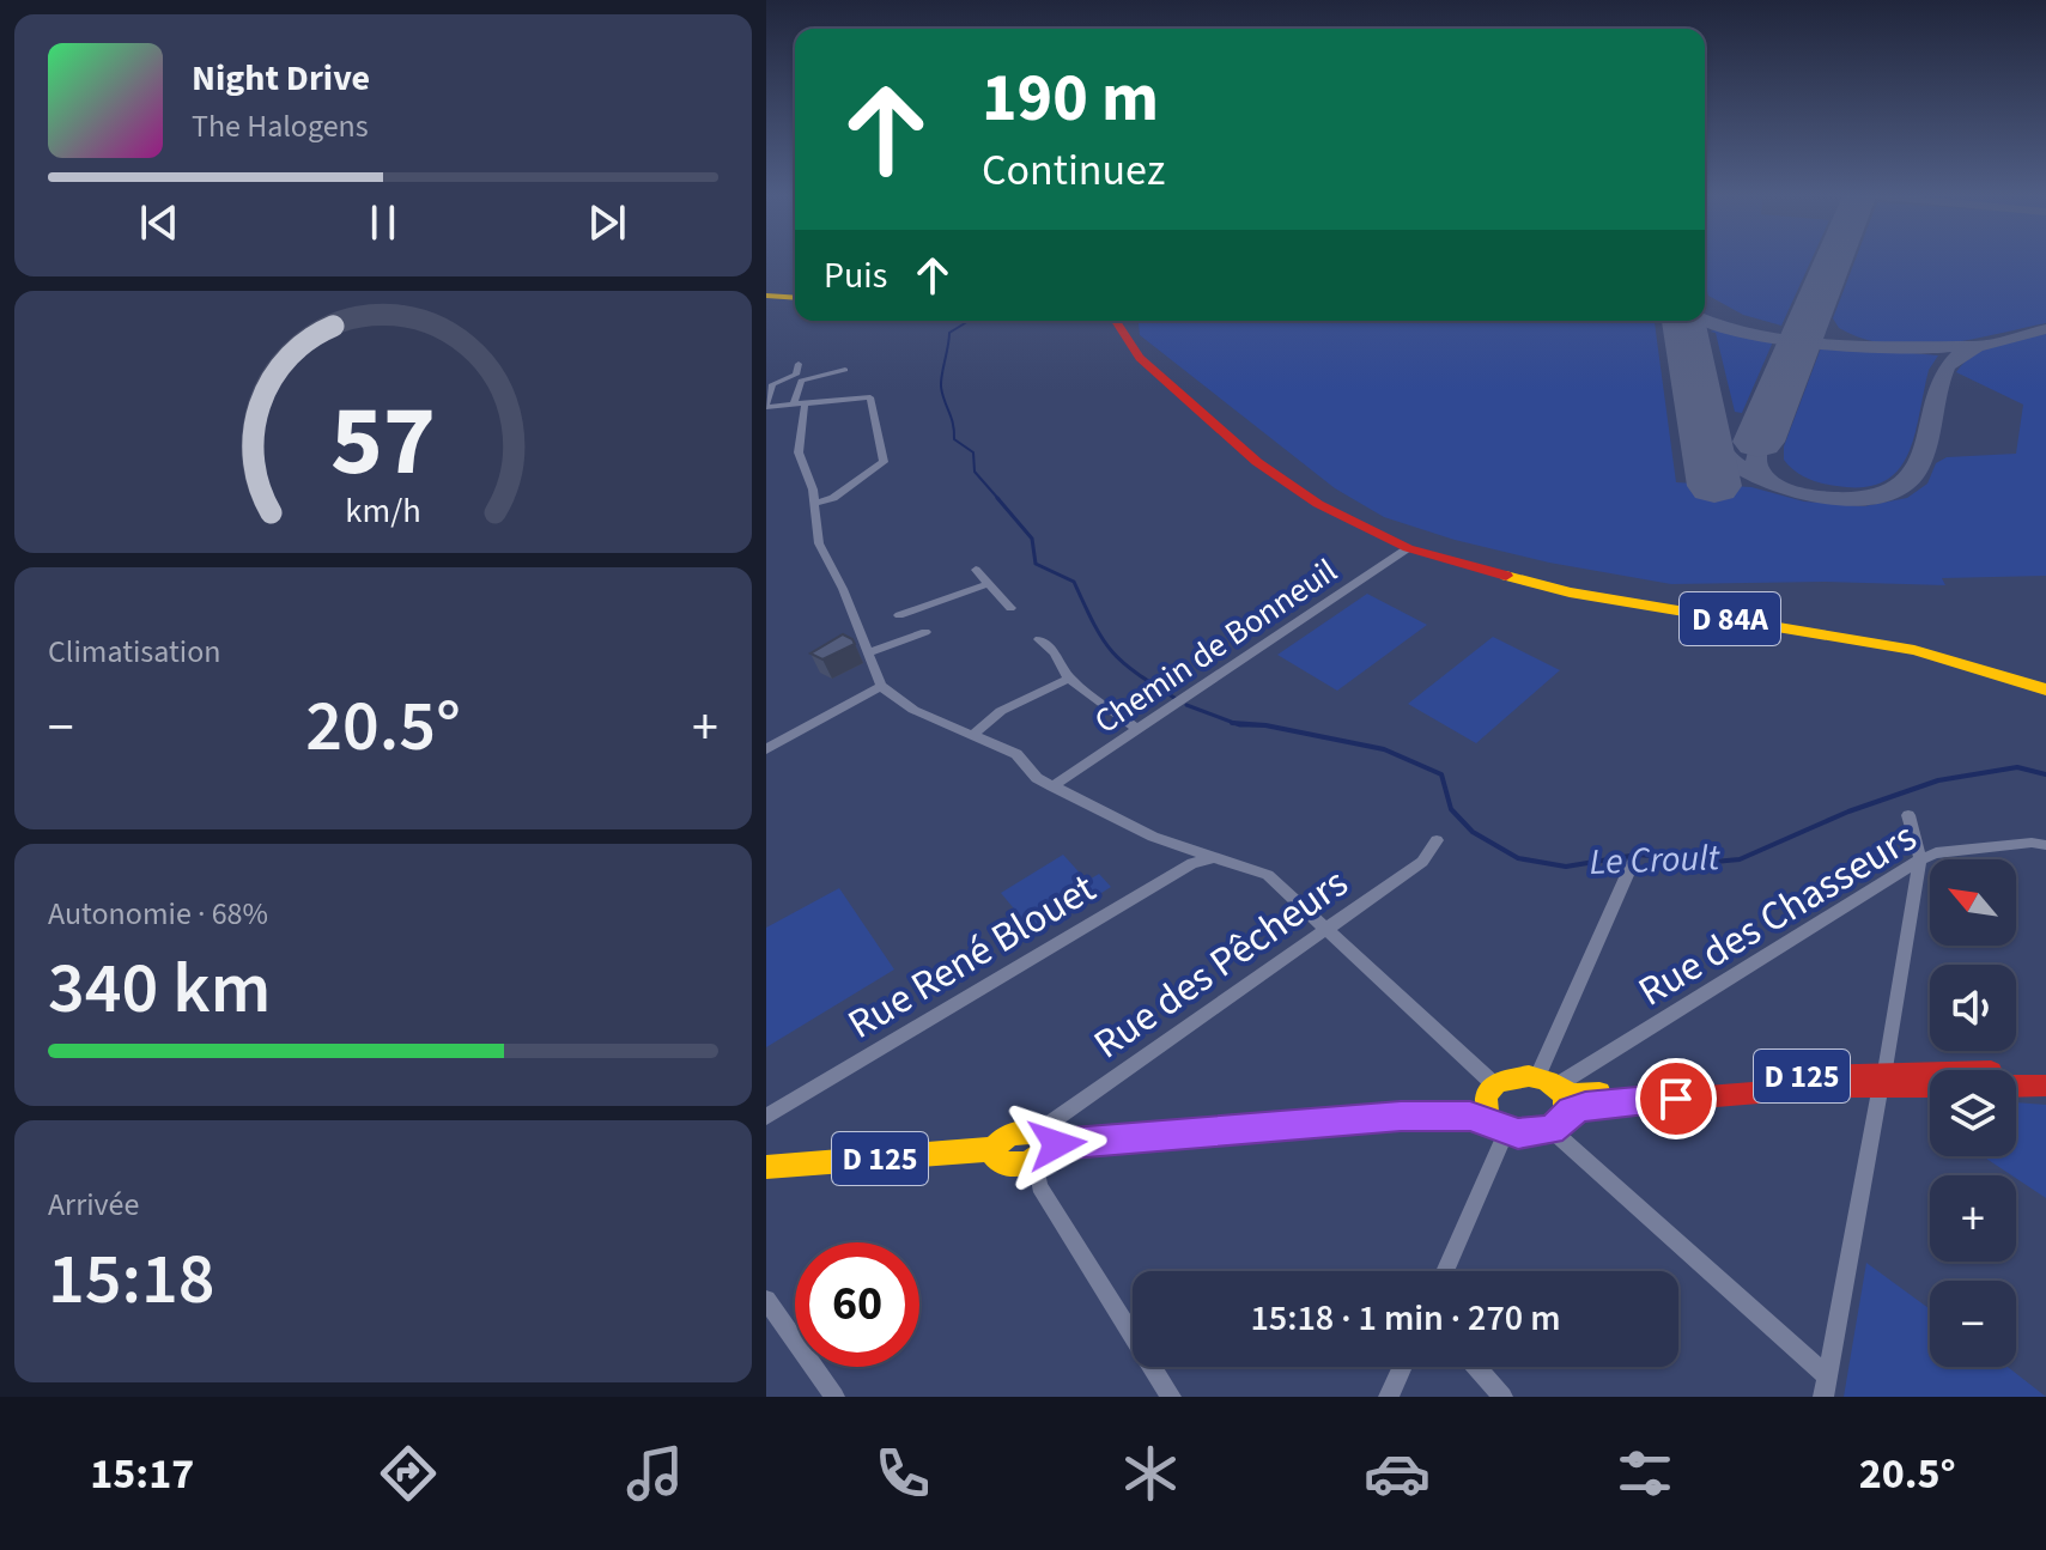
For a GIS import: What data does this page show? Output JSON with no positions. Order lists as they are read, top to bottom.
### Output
{
  "streets": {
    "main road": ["D 84A", "D 125"],
    "street": [
      "Chemin de Bonneuil",
      "Rue des Chasseurs",
      "Rue René Blouet",
      "Rue des Pêcheurs"
    ]
  },
  "crossings": [
    ["D 84A", "Chemin de Bonneuil"],
    ["Rue des Chasseurs", "D 125"]
  ],
  "water": ["Le Croult"],
  "north": "top left",
  "page": {
    "turn": ["190 m", "Continuez"],
    "song": ["Night Drive", "The Halogens"],
    "then": "Puis",
    "tile": [
      "Climatisation",
      ["Autonomie · 68%", "340 km"],
      ["Arrivée", "15:18"]
    ],
    "heat": ["−", "20.5°", "+"],
    "map_buttons": ["+", "−"],
    "limit": "60",
    "trip": "15:18 · 1 min · 270 m",
    "tabs": ["15:17", "20.5°"],
    "gauge": ["57", "km/h"]
  }
}
